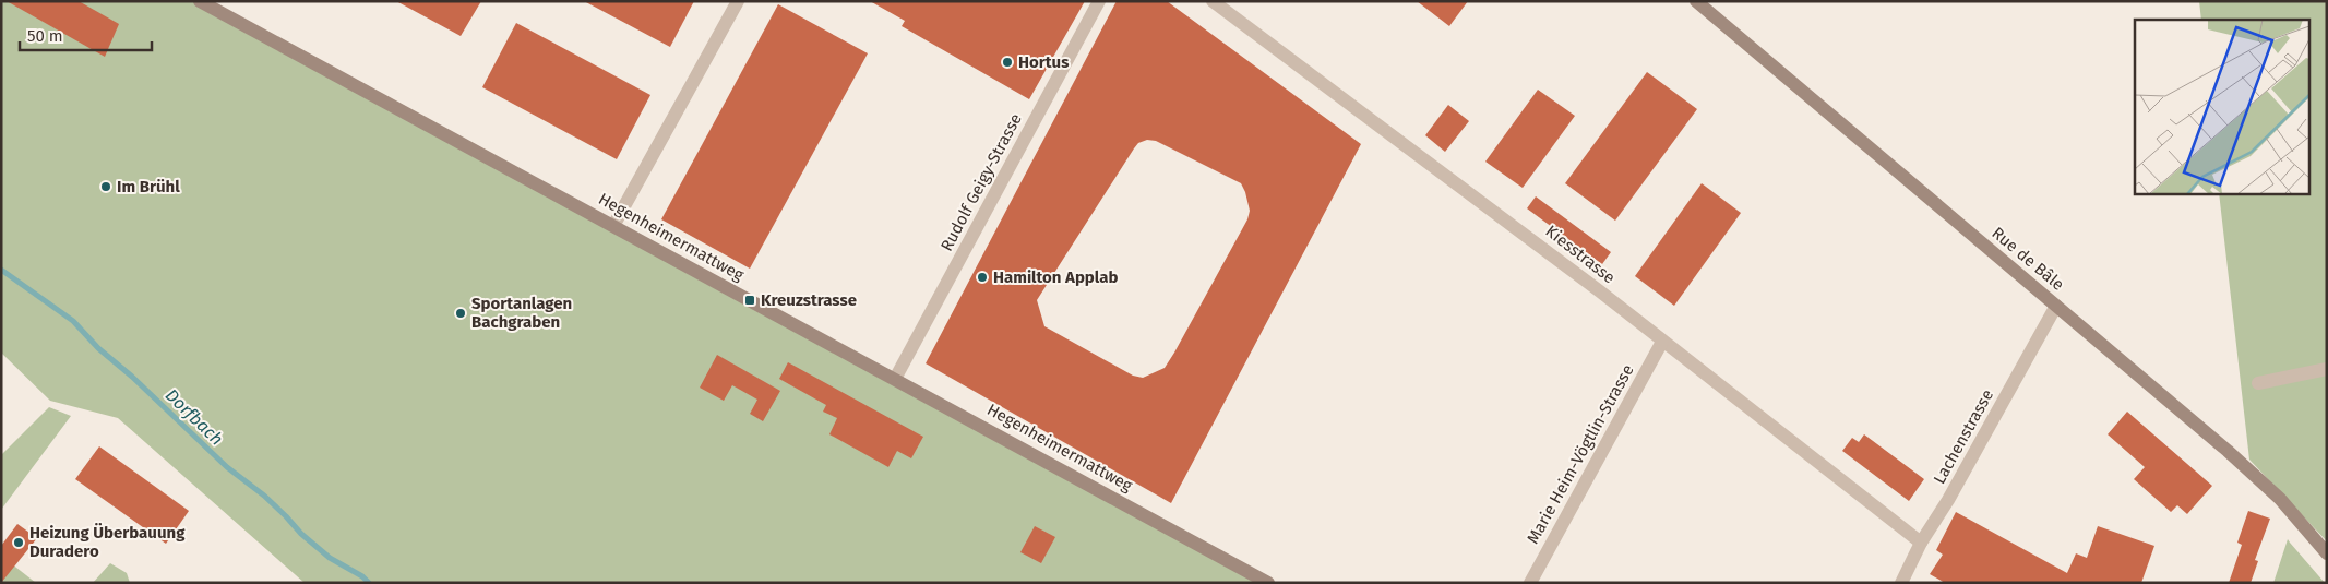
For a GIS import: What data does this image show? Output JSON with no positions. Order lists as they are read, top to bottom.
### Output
{
  "streets": {
    "street": [
      "Rudolf Geigy-Strasse",
      "Hegenheimermattweg",
      "Kiesstrasse",
      "Rue de Bâle",
      "Lachenstrasse",
      "Marie Heim-Vögtlin-Strasse"
    ]
  },
  "crossings": [
    ["Rudolf Geigy-Strasse", "Hegenheimermattweg"],
    ["Kiesstrasse", "Lachenstrasse"],
    ["Kiesstrasse", "Marie Heim-Vögtlin-Strasse"],
    ["Rue de Bâle", "Lachenstrasse"]
  ],
  "water": ["Dorfbach"],
  "places": {
    "other": [
      "Hortus",
      "Im Brühl",
      "Hamilton Applab",
      "Sportanlagen Bachgraben",
      "Heizung Überbauung Duradero"
    ],
    "transit": ["Kreuzstrasse"]
  },
  "scale_bar": "50 m"
}
